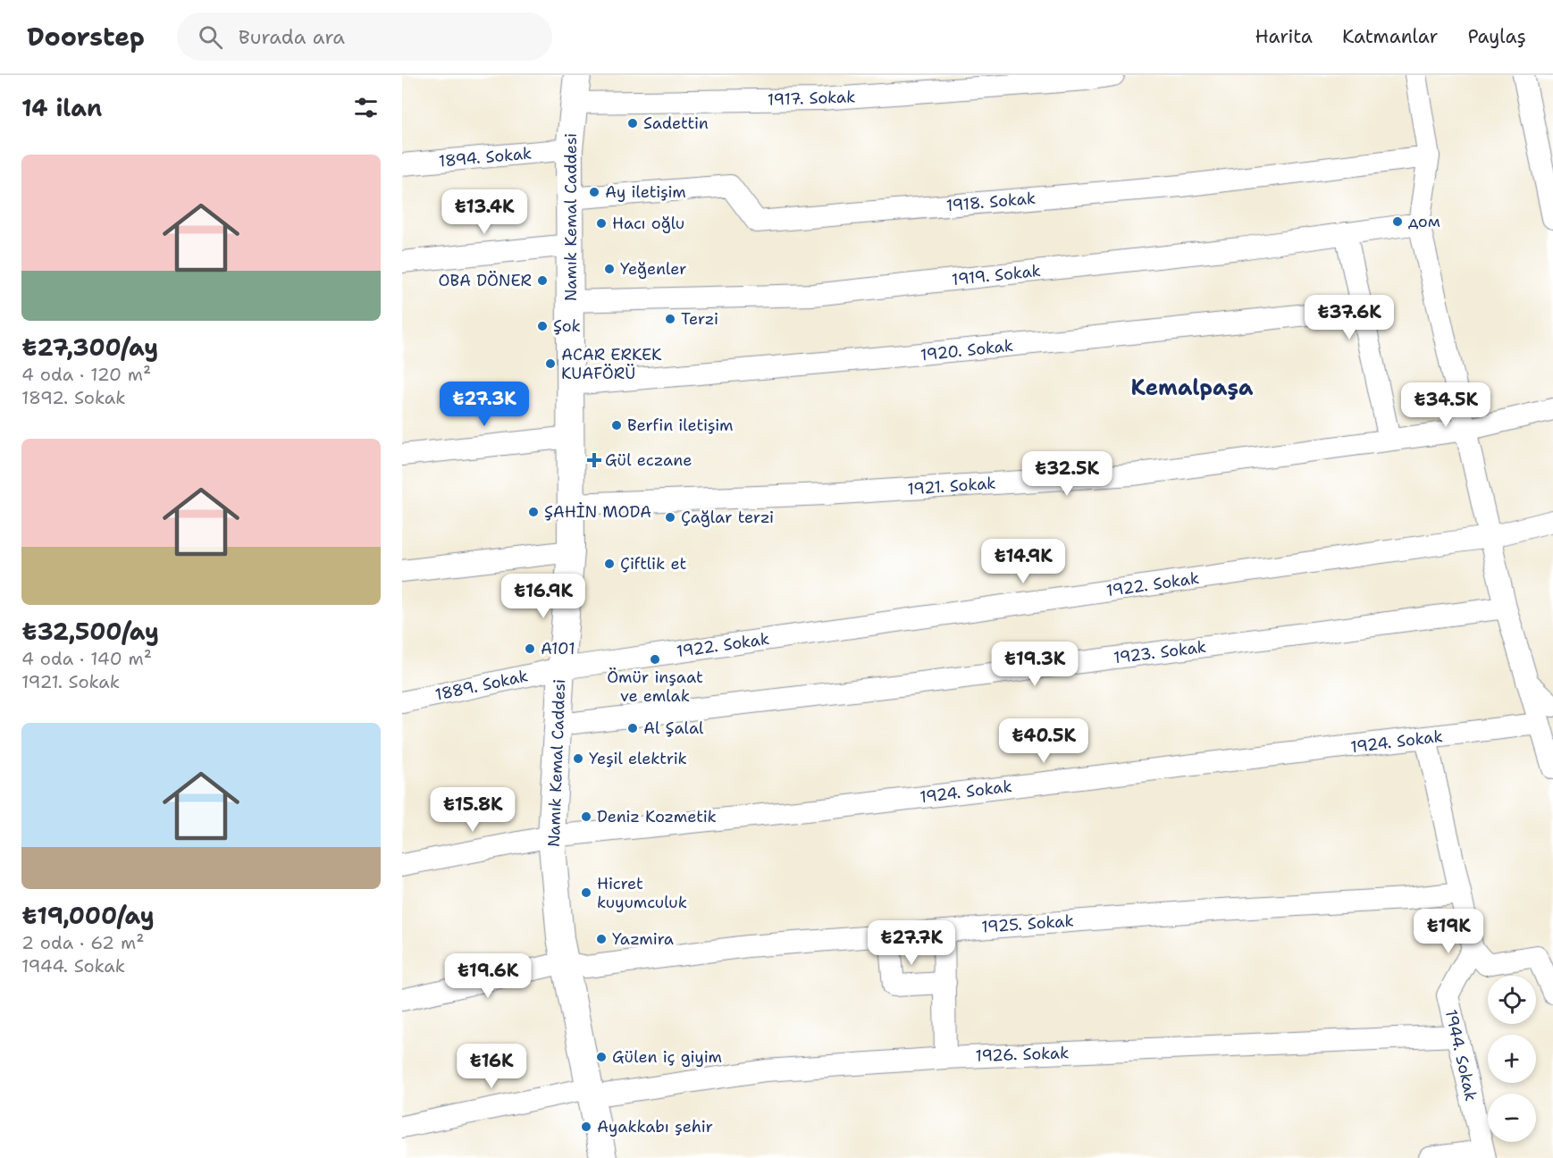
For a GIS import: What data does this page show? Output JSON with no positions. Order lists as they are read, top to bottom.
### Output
{
  "streets": {
    "street": [
      "1917. Sokak",
      "1894. Sokak",
      "1918. Sokak",
      "Namık Kemal Caddesi",
      "1919. Sokak",
      "1920. Sokak",
      "1921. Sokak",
      "1922. Sokak",
      "1923. Sokak",
      "1889. Sokak",
      "1924. Sokak",
      "1925. Sokak",
      "1926. Sokak",
      "1944. Sokak"
    ]
  },
  "crossings": [
    ["1917. Sokak", "Namık Kemal Caddesi"],
    ["1894. Sokak", "Namık Kemal Caddesi"],
    ["1918. Sokak", "Namık Kemal Caddesi"],
    ["Namık Kemal Caddesi", "1919. Sokak"],
    ["Namık Kemal Caddesi", "1920. Sokak"],
    ["Namık Kemal Caddesi", "1921. Sokak"],
    ["Namık Kemal Caddesi", "1922. Sokak"],
    ["Namık Kemal Caddesi", "1923. Sokak"],
    ["Namık Kemal Caddesi", "1889. Sokak"],
    ["Namık Kemal Caddesi", "1924. Sokak"],
    ["Namık Kemal Caddesi", "1925. Sokak"],
    ["Namık Kemal Caddesi", "1926. Sokak"],
    ["1922. Sokak", "1889. Sokak"],
    ["1926. Sokak", "1944. Sokak"]
  ],
  "districts": ["Kemalpaşa"],
  "places": {
    "other": [
      "Sadettin",
      "Ay iletişim",
      "дом",
      "Hacı oğlu",
      "Yeğenler",
      "OBA DÖNER",
      "Terzi",
      "Şok",
      "ACAR ERKEK KUAFÖRÜ",
      "Berfin iletişim",
      "ŞAHİN MODA",
      "Çağlar terzi",
      "Çiftlik et",
      "A101",
      "Ömür inşaat ve emlak",
      "Al Şalal",
      "Yeşil elektrik",
      "Deniz Kozmetik",
      "Hicret kuyumculuk",
      "Yazmira",
      "Gülen iç giyim",
      "Ayakkabı şehir"
    ],
    "health": ["Gül eczane"]
  },
  "page": {
    "header": "Doorstep",
    "search": "Burada ara",
    "nav": ["Harita", "Katmanlar", "Paylaş"],
    "heading": "14 ilan",
    "list": [
      {
        "name": "₺27,300/ay",
        "note": "4 oda · 120 m² · 1892. Sokak"
      },
      {
        "name": "₺32,500/ay",
        "note": "4 oda · 140 m² · 1921. Sokak"
      },
      {
        "name": "₺19,000/ay",
        "note": "2 oda · 62 m² · 1944. Sokak"
      }
    ],
    "price": [
      "₺13.4K",
      "₺37.6K",
      "₺27.3K",
      "₺34.5K",
      "₺32.5K",
      "₺14.9K",
      "₺16.9K",
      "₺19.3K",
      "₺40.5K",
      "₺15.8K",
      "₺19K",
      "₺27.7K",
      "₺19.6K",
      "₺16K"
    ],
    "map_buttons": ["+", "−"]
  }
}
